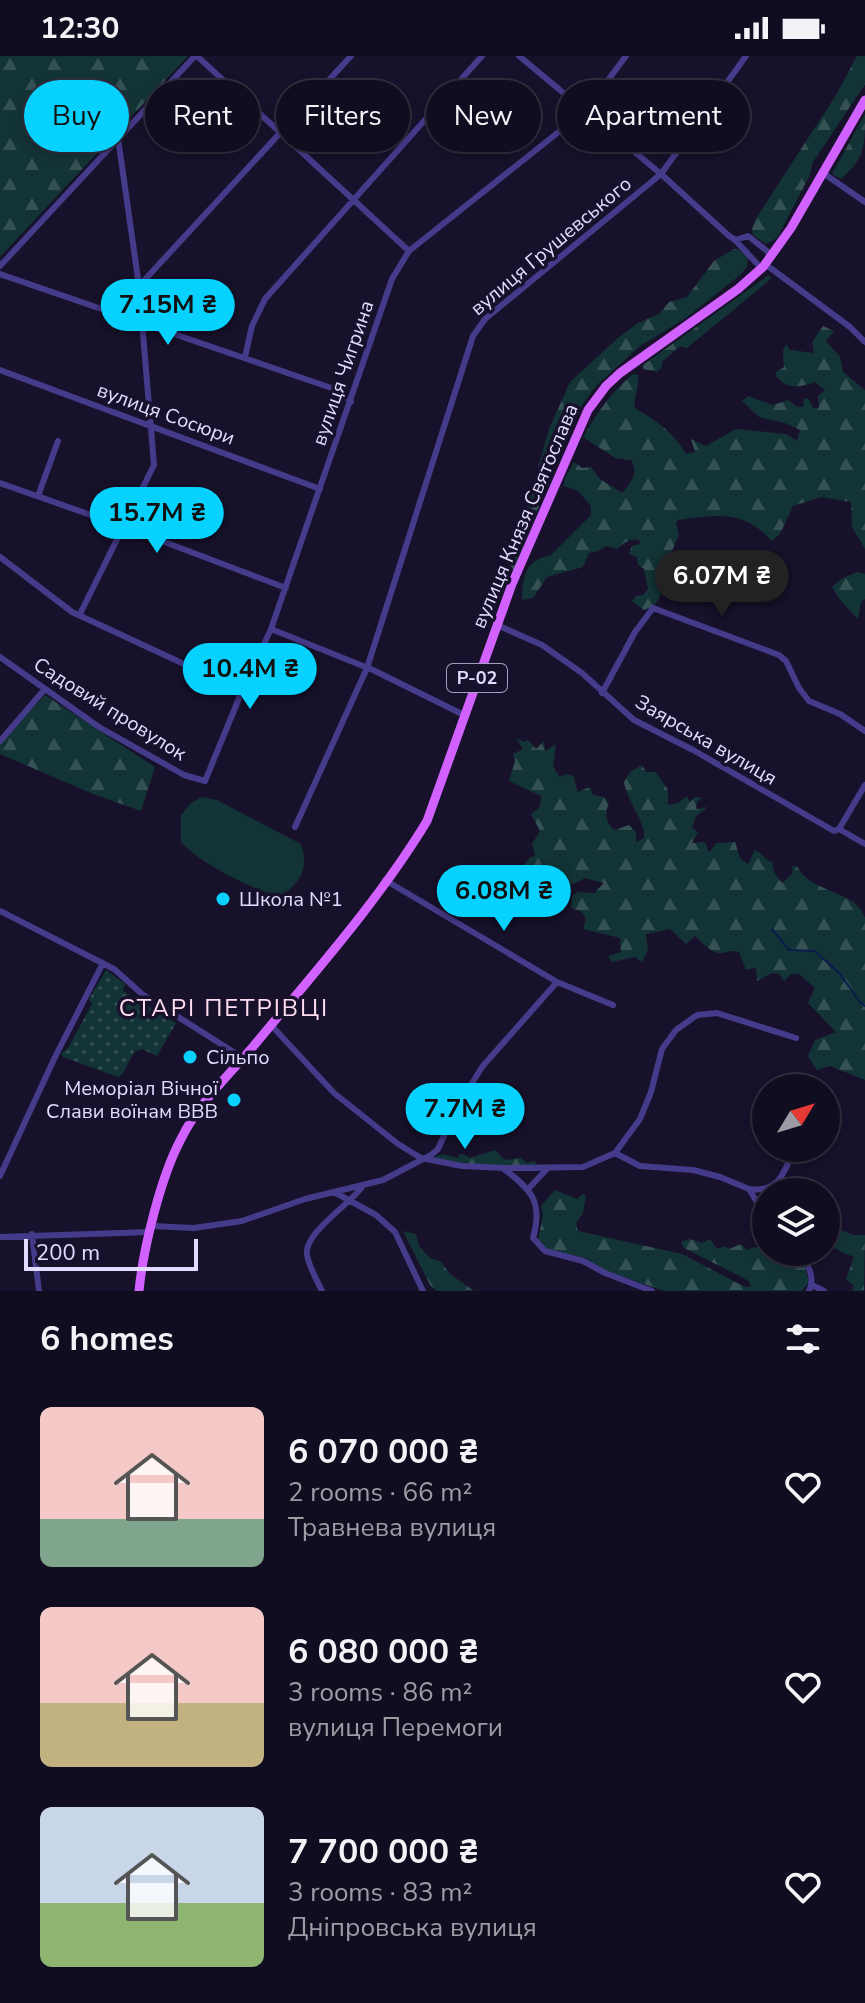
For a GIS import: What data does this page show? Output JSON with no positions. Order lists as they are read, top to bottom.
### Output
{
  "streets": {
    "main road": ["вулиця Князя Святослава", "Р-02"],
    "street": [
      "вулиця Грушевського",
      "вулиця Чигрина",
      "вулиця Сосюри",
      "Садовий провулок",
      "Заярська вулиця"
    ]
  },
  "crossings": [
    ["вулиця Чигрина", "вулиця Сосюри"],
    ["вулиця Чигрина", "Садовий провулок"],
    ["вулиця Князя Святослава", "Заярська вулиця"]
  ],
  "districts": ["СТАРІ ПЕТРІВЦІ"],
  "places": ["Школа №1", "Сільпо", "Меморіал Вічної Слави воїнам ВВВ"],
  "scale_bar": "200 m",
  "north": "top right",
  "page": {
    "status": "12:30",
    "chip": [
      "Buy",
      "Rent",
      "Filters",
      "New",
      "Apartment"
    ],
    "price": [
      "7.15M ₴",
      "15.7M ₴",
      "6.07M ₴",
      "10.4M ₴",
      "6.08M ₴",
      "7.7M ₴"
    ],
    "scale": "200 m",
    "heading": "6 homes",
    "list": [
      {
        "name": "6 070 000 ₴",
        "note": "2 rooms · 66 m² · Травнева вулиця"
      },
      {
        "name": "6 080 000 ₴",
        "note": "3 rooms · 86 m² · вулиця Перемоги"
      },
      {
        "name": "7 700 000 ₴",
        "note": "3 rooms · 83 m² · Дніпровська вулиця"
      }
    ]
  }
}
